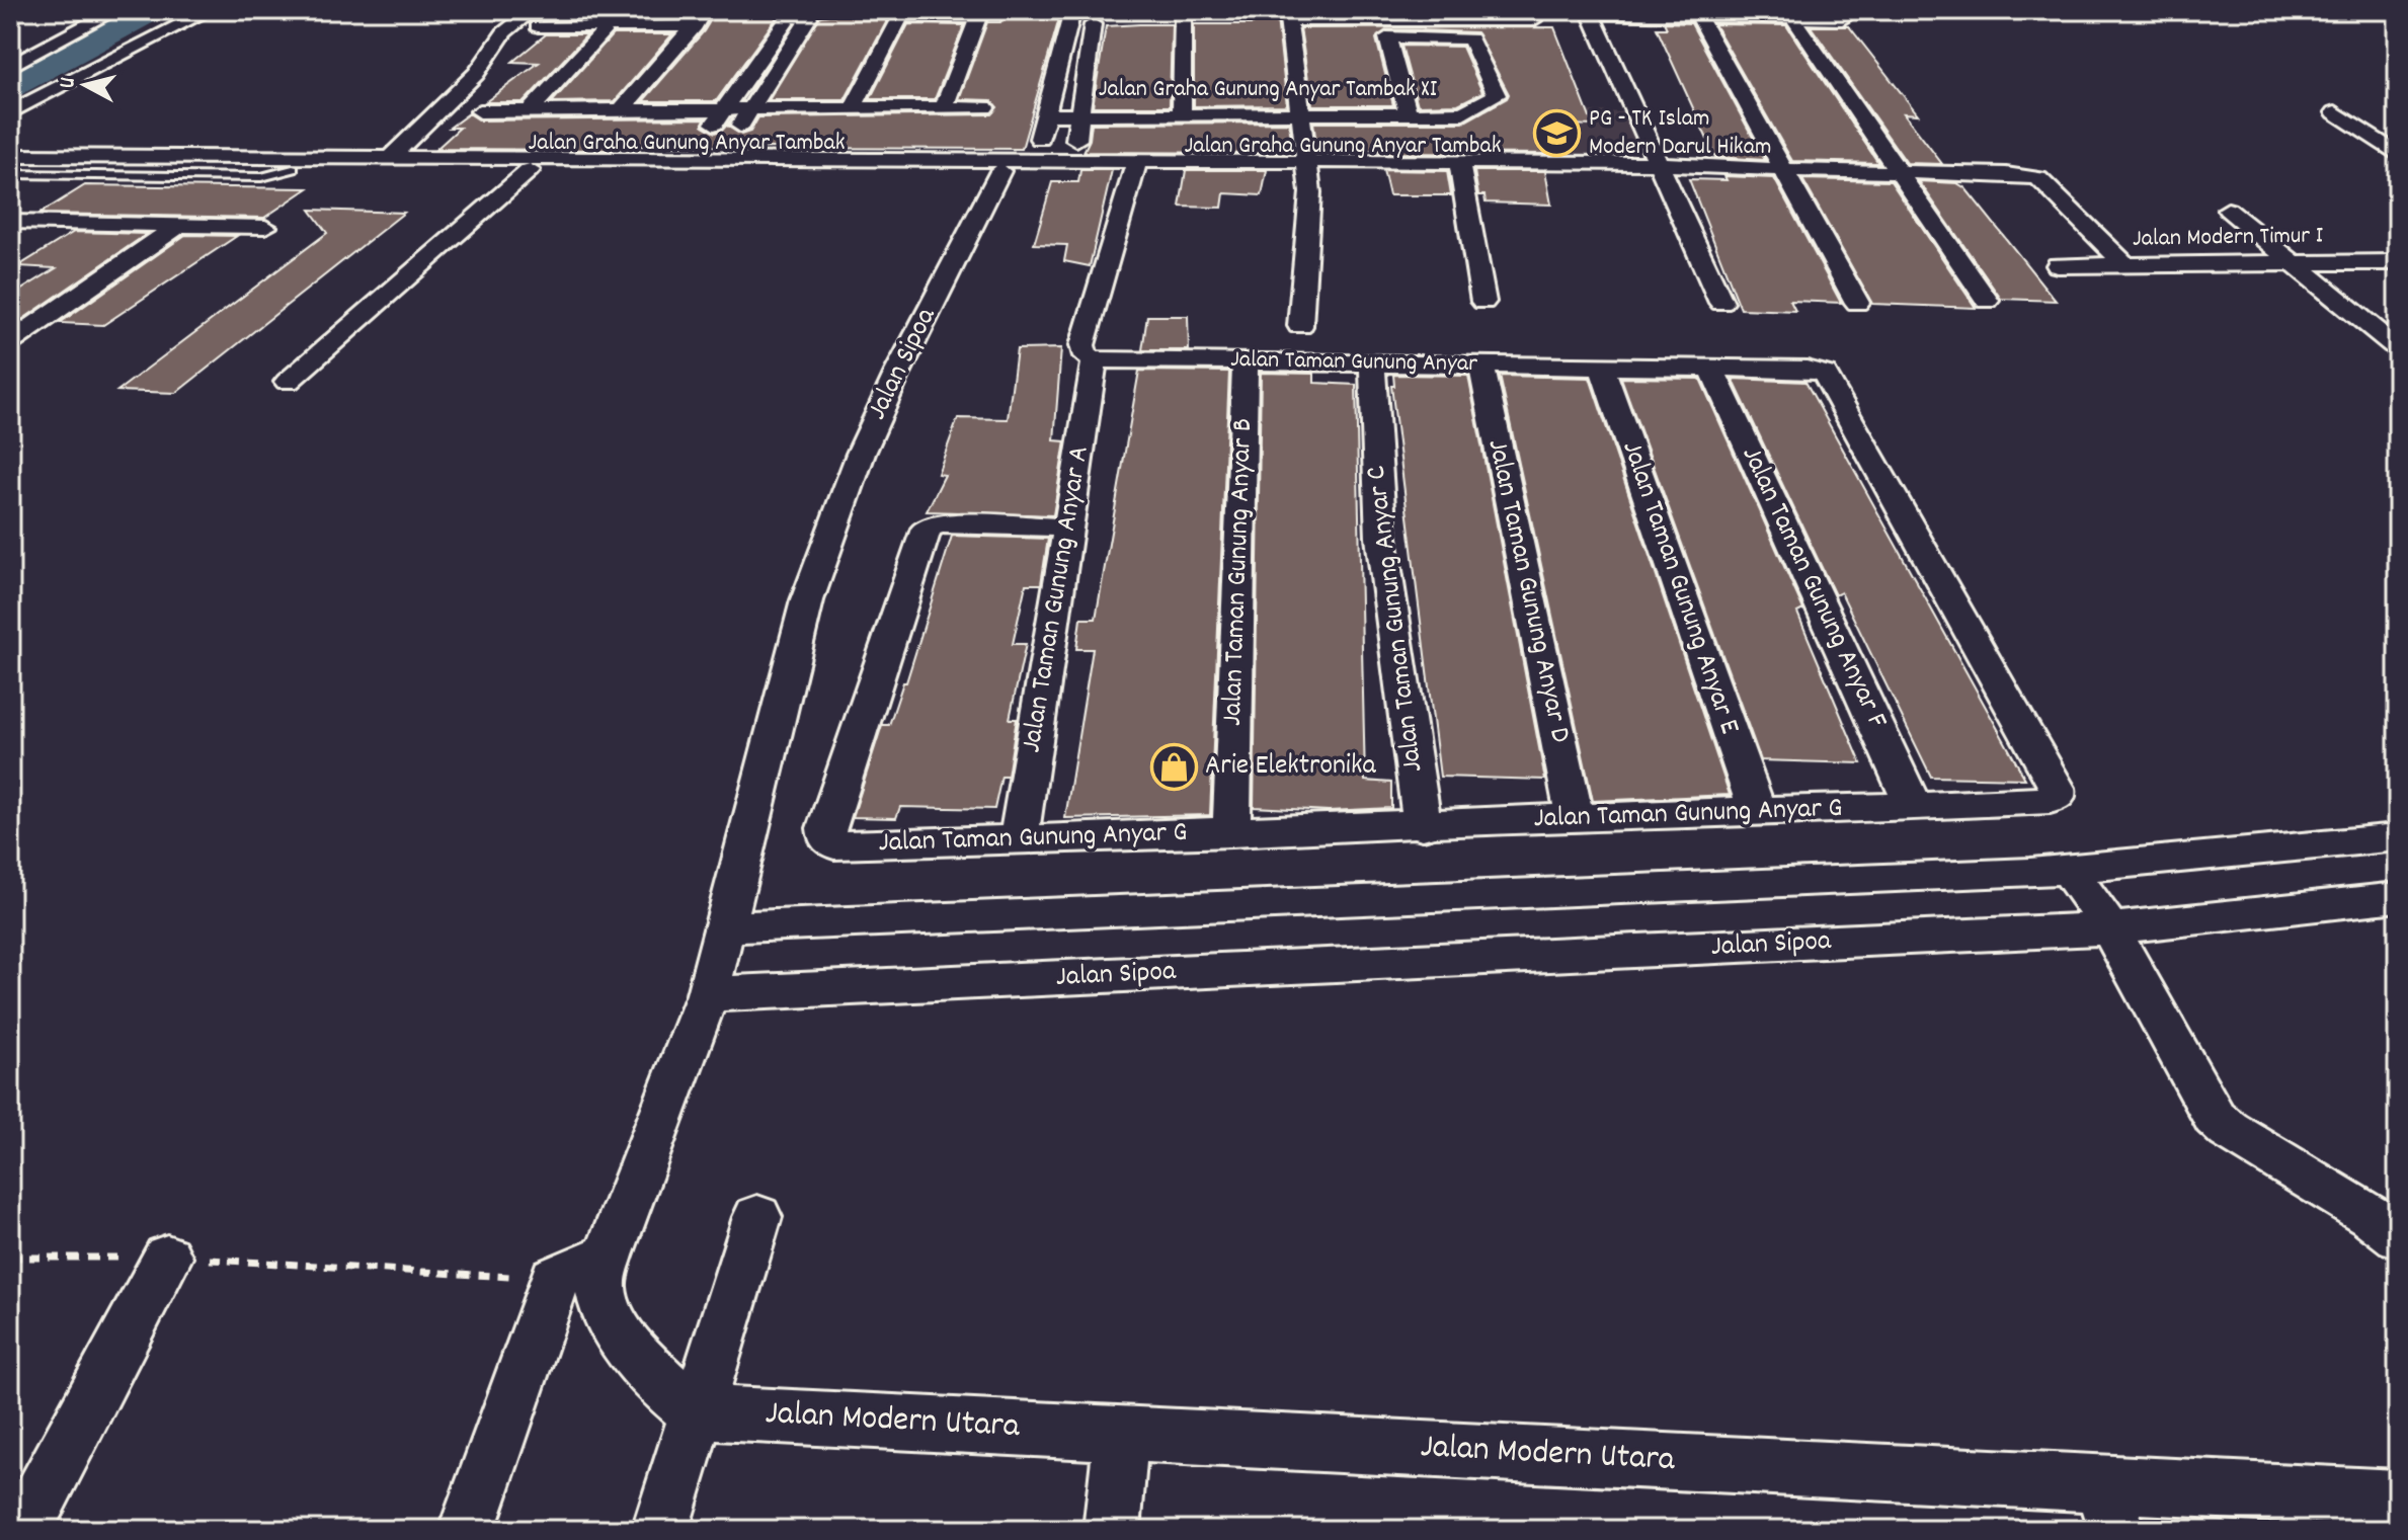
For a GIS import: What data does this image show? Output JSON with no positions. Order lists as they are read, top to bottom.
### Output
{
  "streets": {
    "street": [
      "Jalan Graha Gunung Anyar Tambak XI",
      "Jalan Graha Gunung Anyar Tambak",
      "Jalan Modern Timur I",
      "Jalan Taman Gunung Anyar",
      "Jalan Sipoa",
      "Jalan Taman Gunung Anyar B",
      "Jalan Taman Gunung Anyar E",
      "Jalan Taman Gunung Anyar F",
      "Jalan Taman Gunung Anyar D",
      "Jalan Taman Gunung Anyar A",
      "Jalan Taman Gunung Anyar C",
      "Jalan Taman Gunung Anyar G",
      "Jalan Modern Utara"
    ]
  },
  "crossings": [
    ["Jalan Graha Gunung Anyar Tambak", "Jalan Modern Timur I"],
    ["Jalan Graha Gunung Anyar Tambak", "Jalan Sipoa"],
    ["Jalan Taman Gunung Anyar", "Jalan Taman Gunung Anyar B"],
    ["Jalan Taman Gunung Anyar", "Jalan Taman Gunung Anyar E"],
    ["Jalan Taman Gunung Anyar", "Jalan Taman Gunung Anyar F"],
    ["Jalan Taman Gunung Anyar", "Jalan Taman Gunung Anyar D"],
    ["Jalan Taman Gunung Anyar", "Jalan Taman Gunung Anyar A"],
    ["Jalan Taman Gunung Anyar", "Jalan Taman Gunung Anyar C"],
    ["Jalan Taman Gunung Anyar", "Jalan Taman Gunung Anyar G"],
    ["Jalan Taman Gunung Anyar B", "Jalan Taman Gunung Anyar G"],
    ["Jalan Taman Gunung Anyar E", "Jalan Taman Gunung Anyar G"],
    ["Jalan Taman Gunung Anyar F", "Jalan Taman Gunung Anyar G"],
    ["Jalan Taman Gunung Anyar D", "Jalan Taman Gunung Anyar G"],
    ["Jalan Taman Gunung Anyar A", "Jalan Taman Gunung Anyar G"],
    ["Jalan Taman Gunung Anyar C", "Jalan Taman Gunung Anyar G"]
  ],
  "places": {
    "school or university": ["PG - TK Islam Modern Darul Hikam"],
    "shop": ["Arie Elektronika"]
  },
  "north": "left"
}
